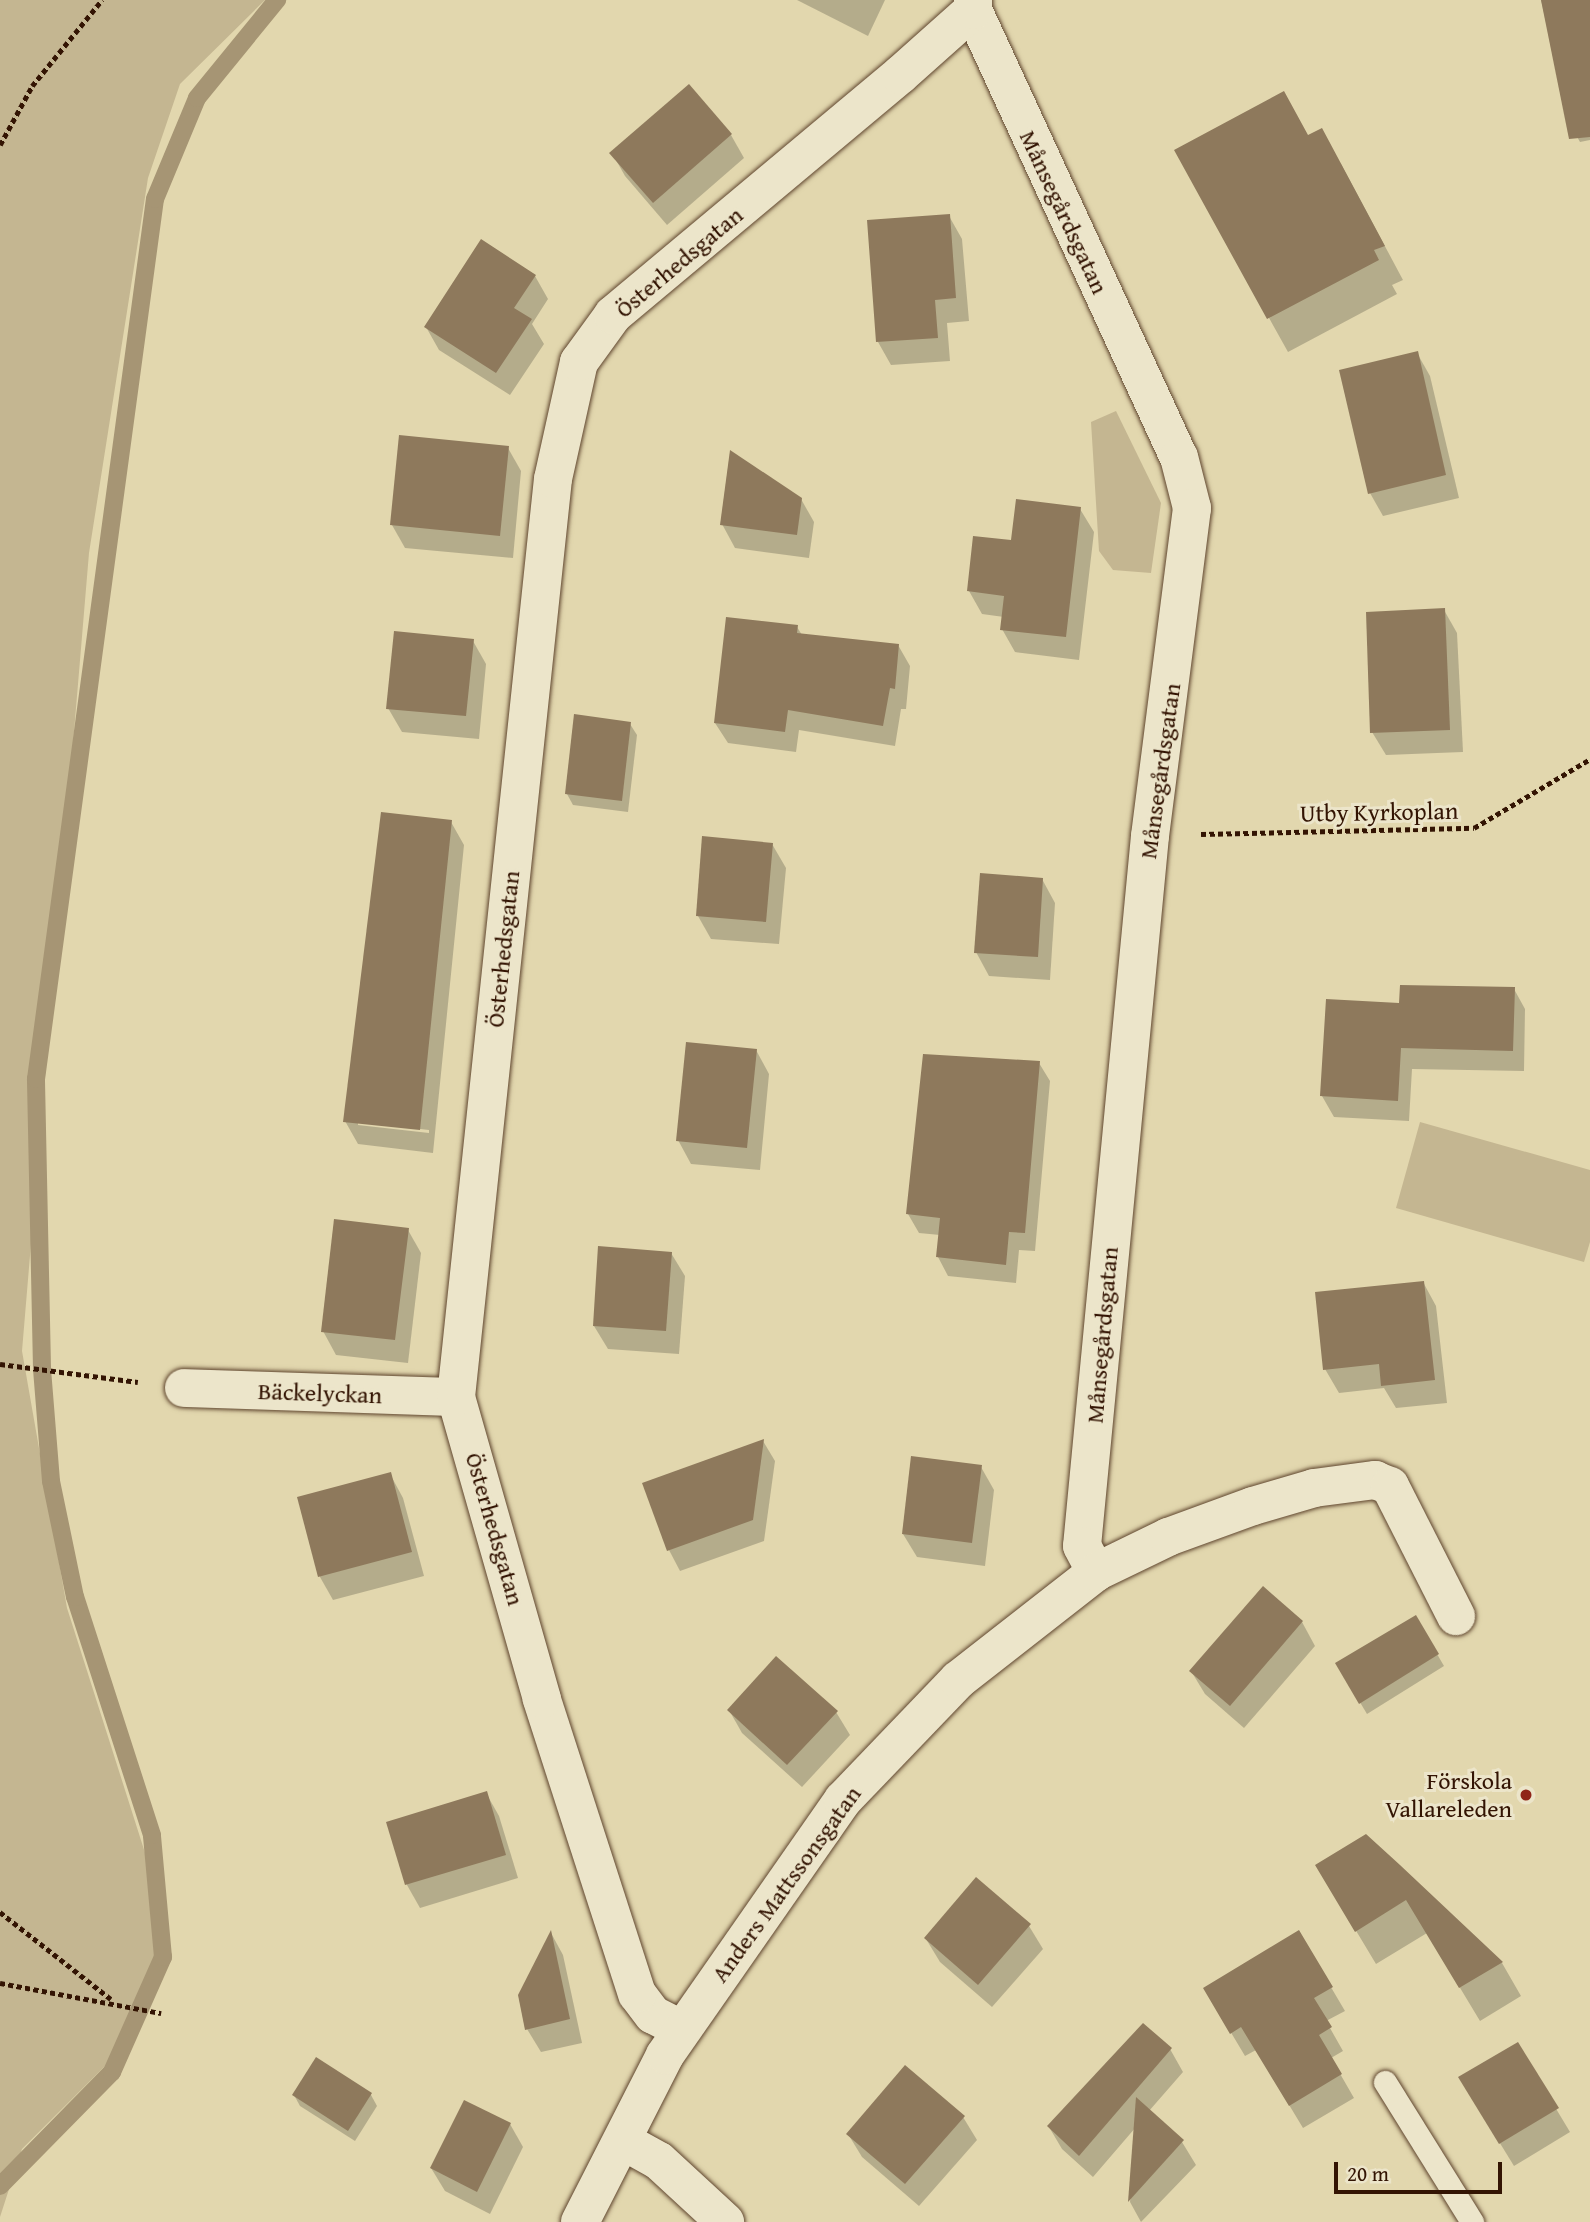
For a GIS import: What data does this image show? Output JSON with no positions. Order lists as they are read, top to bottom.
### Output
{
  "streets": {
    "street": [
      "Månsegårdsgatan",
      "Österhedsgatan",
      "Bäckelyckan",
      "Anders Mattssonsgatan"
    ],
    "path": ["Utby Kyrkoplan"]
  },
  "crossings": [
    ["Månsegårdsgatan", "Österhedsgatan"],
    ["Månsegårdsgatan", "Utby Kyrkoplan"],
    ["Månsegårdsgatan", "Anders Mattssonsgatan"],
    ["Österhedsgatan", "Bäckelyckan"],
    ["Österhedsgatan", "Anders Mattssonsgatan"]
  ],
  "places": ["Förskola Vallareleden"],
  "scale_bar": "20 m"
}
